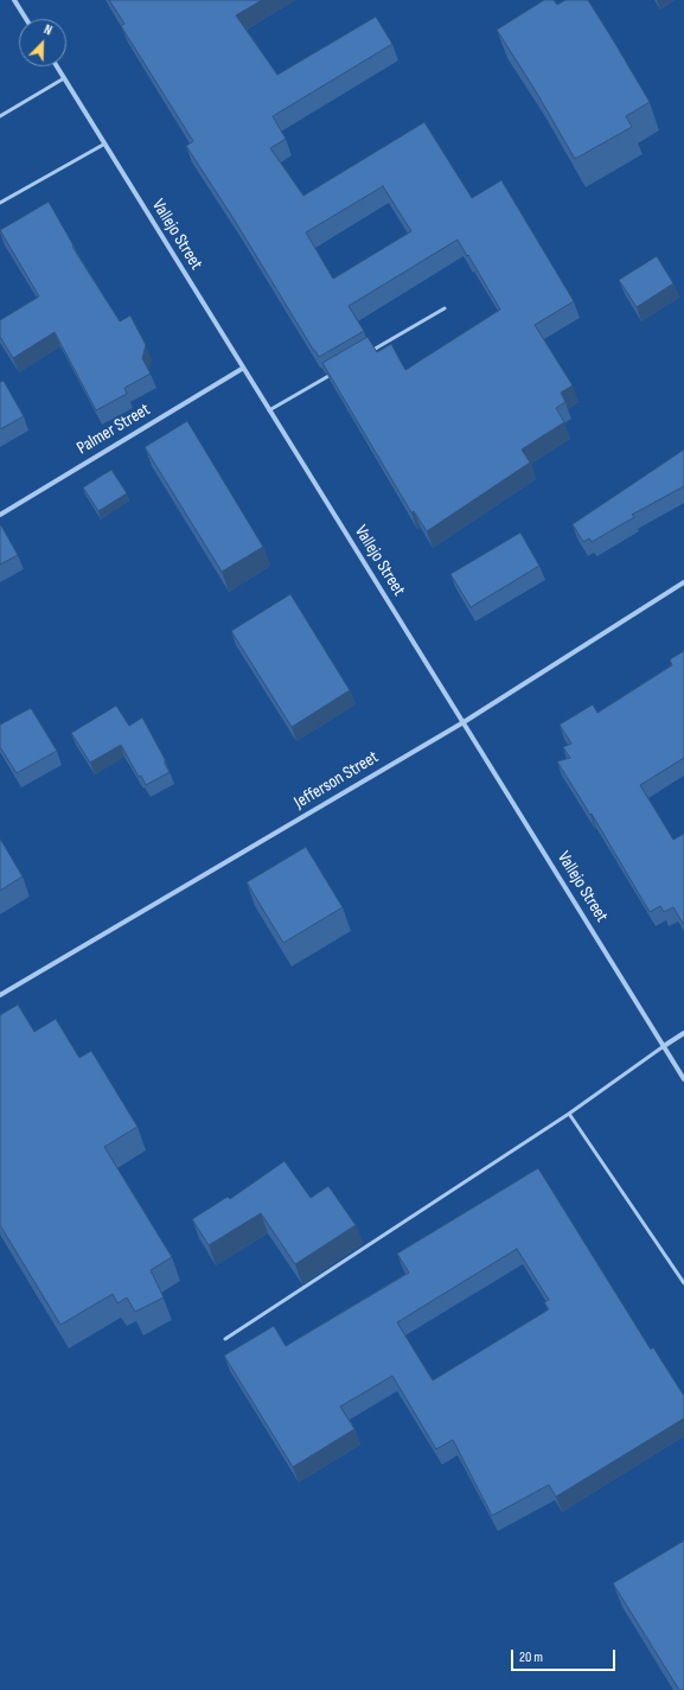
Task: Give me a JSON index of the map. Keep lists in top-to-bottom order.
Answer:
{
  "streets": {
    "street": ["Vallejo Street", "Palmer Street", "Jefferson Street"]
  },
  "crossings": [
    ["Vallejo Street", "Palmer Street"],
    ["Vallejo Street", "Jefferson Street"]
  ],
  "scale_bar": "20 m",
  "north": "top right"
}
